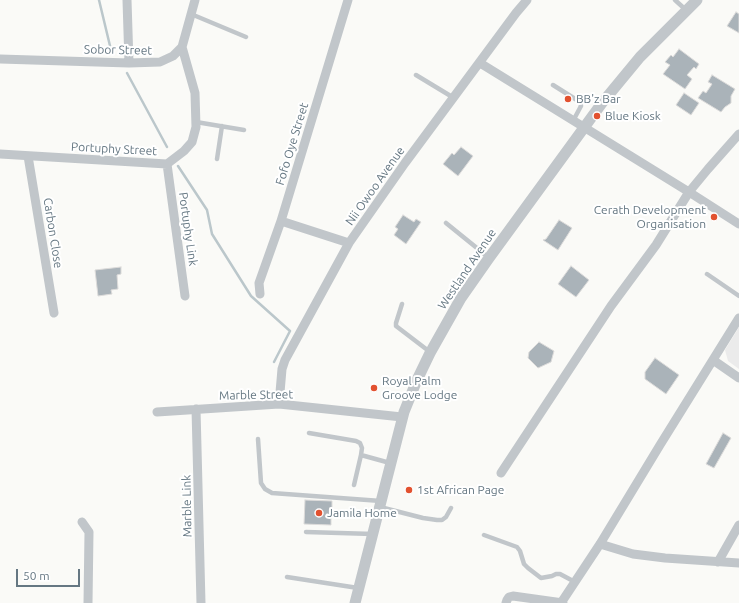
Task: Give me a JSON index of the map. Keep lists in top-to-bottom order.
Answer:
{
  "streets": {
    "street": [
      "Sobor Street",
      "Fofo Oye Street",
      "Portuphy Street",
      "Nii Owoo Avenue",
      "Portuphy Link",
      "Carbon Close",
      "Westland Avenue",
      "Marble Street",
      "Marble Link"
    ]
  },
  "crossings": [
    ["Sobor Street", "Portuphy Street"],
    ["Portuphy Street", "Portuphy Link"],
    ["Portuphy Street", "Carbon Close"],
    ["Nii Owoo Avenue", "Marble Street"],
    ["Westland Avenue", "Marble Street"],
    ["Marble Street", "Marble Link"]
  ],
  "places": [
    "BB'z Bar",
    "Blue Kiosk",
    "Cerath Development Organisation",
    "Royal Palm Groove Lodge",
    "1st African Page",
    "Jamila Home"
  ],
  "scale_bar": "50 m"
}
